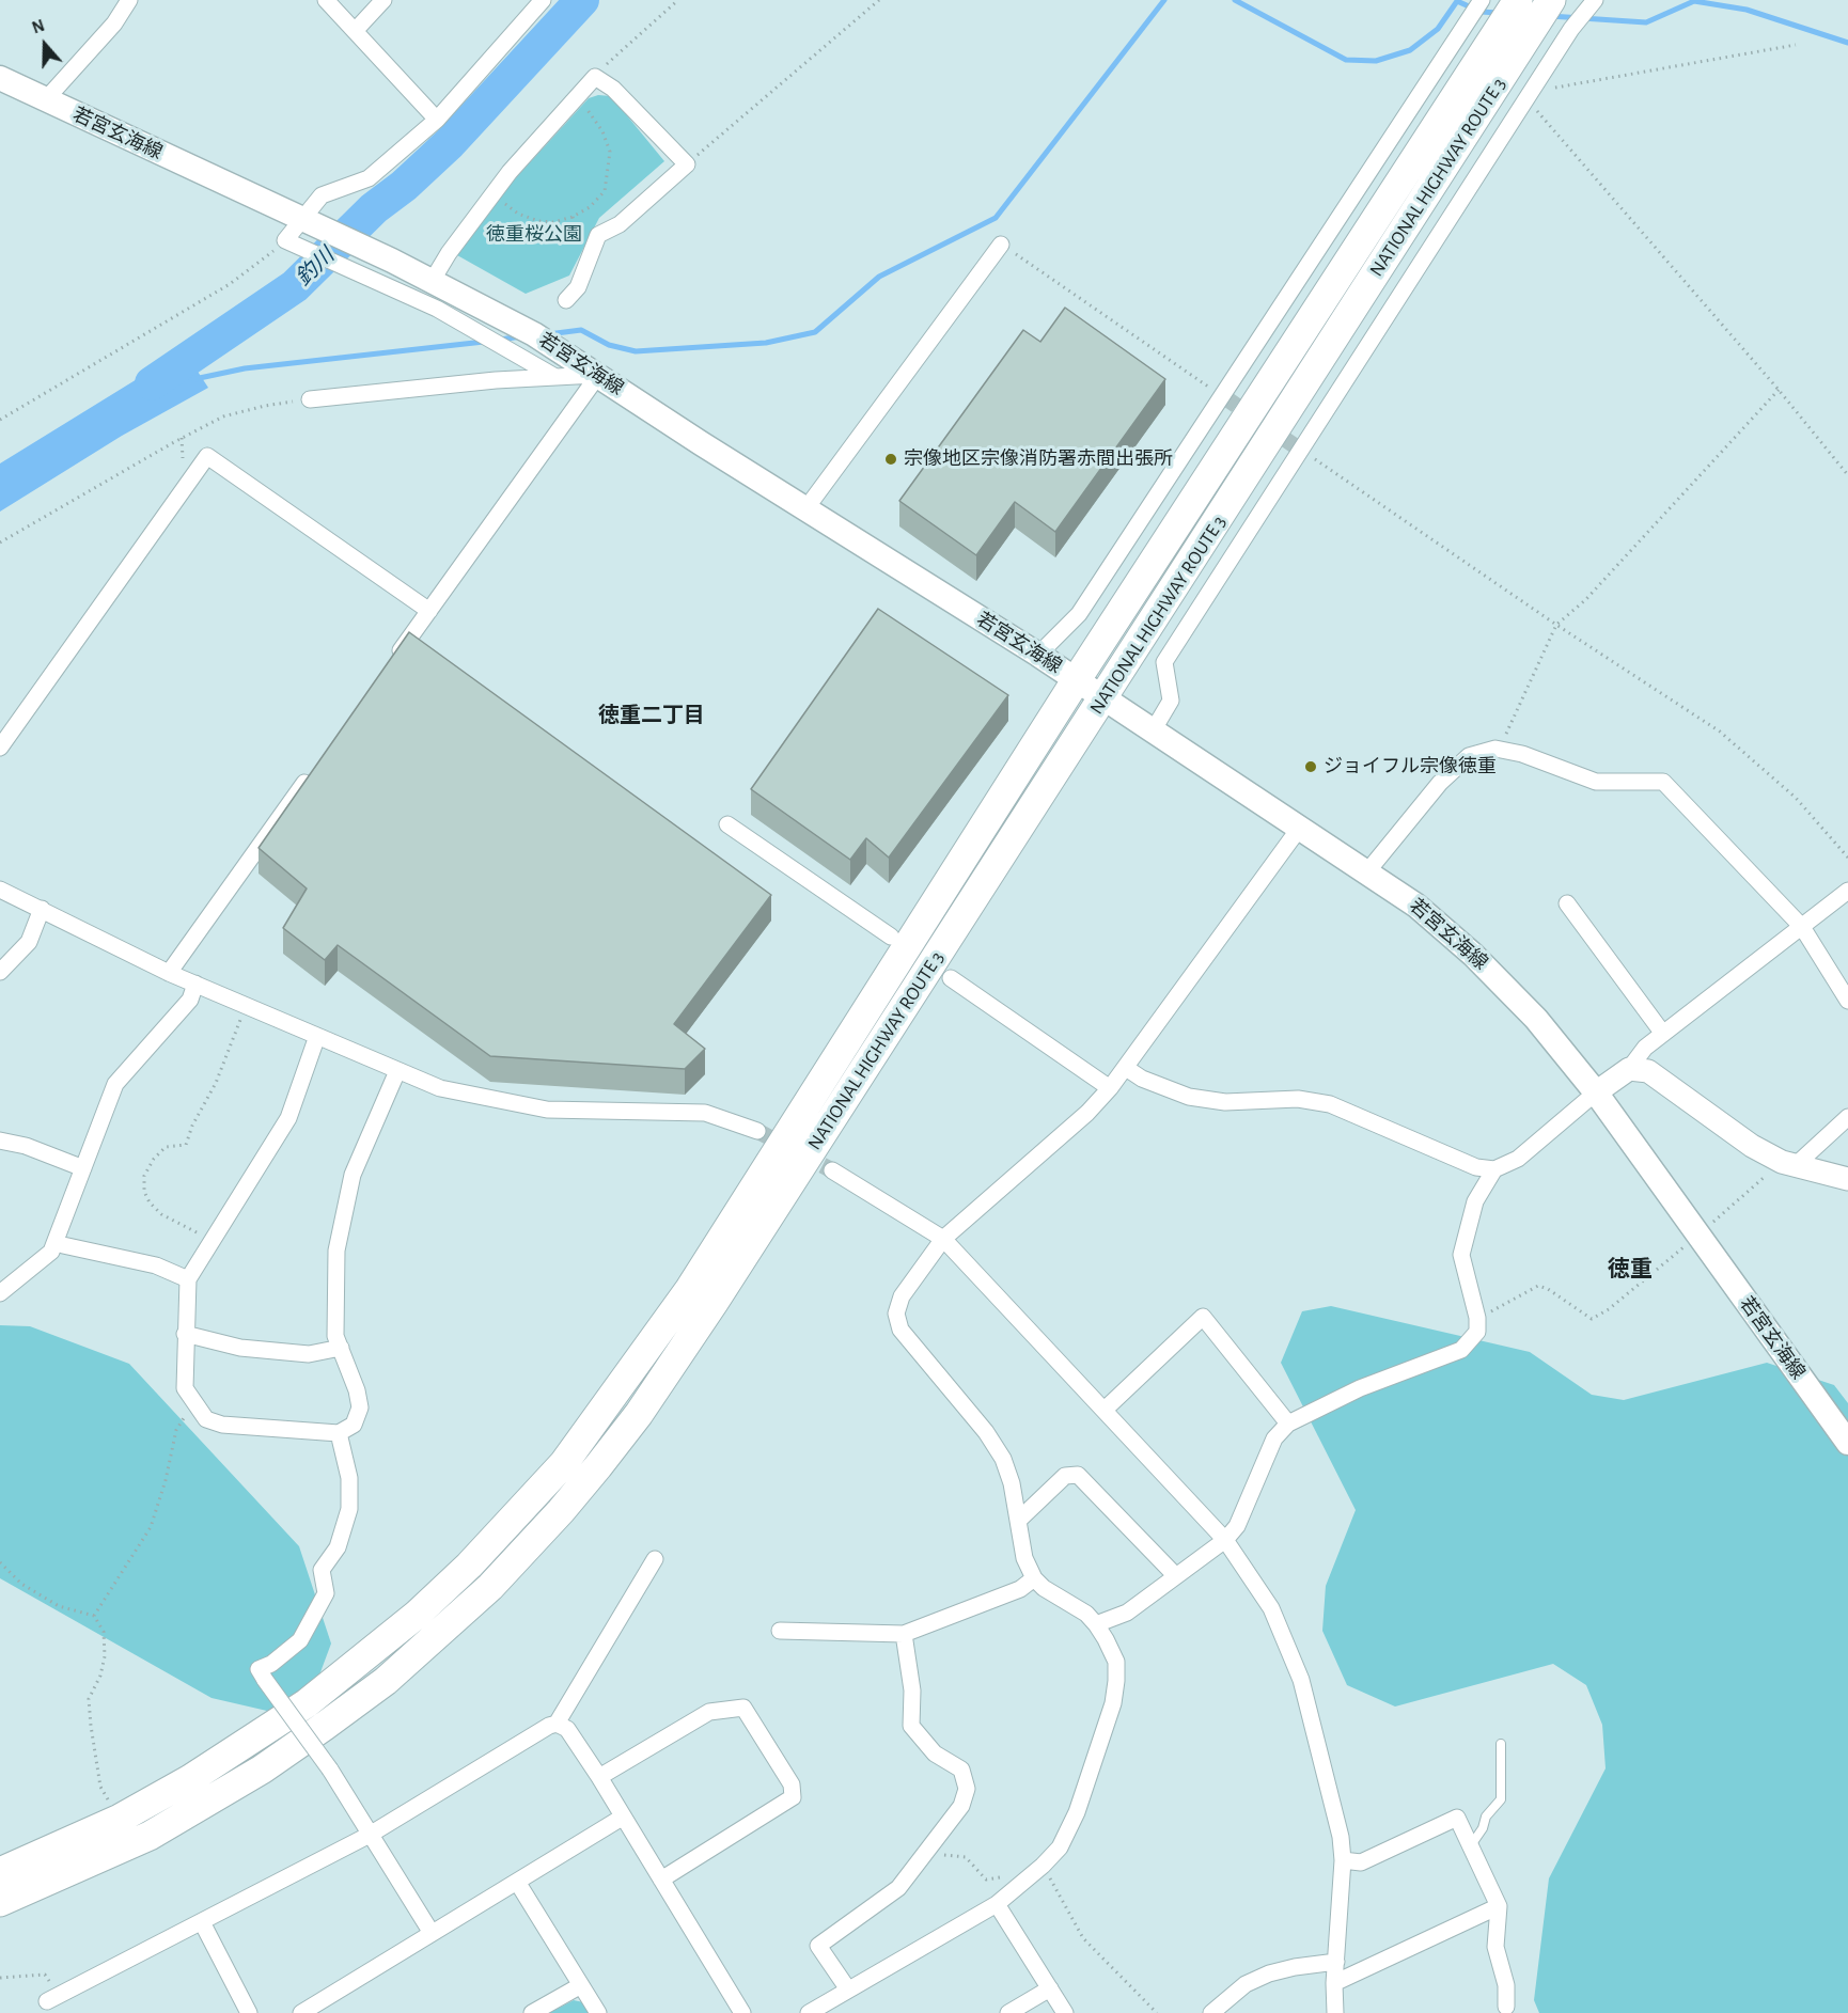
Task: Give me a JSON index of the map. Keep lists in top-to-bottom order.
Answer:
{
  "streets": {
    "highway": ["NATIONAL HIGHWAY ROUTE 3"],
    "main road": ["若宮玄海線"]
  },
  "crossings": [
    ["若宮玄海線", "NATIONAL HIGHWAY ROUTE 3"]
  ],
  "districts": ["徳重二丁目", "徳重"],
  "water": ["釣川"],
  "parks": ["徳重桜公園"],
  "places": ["宗像地区宗像消防署赤間出張所", "ジョイフル宗像徳重"],
  "north": "top"
}
